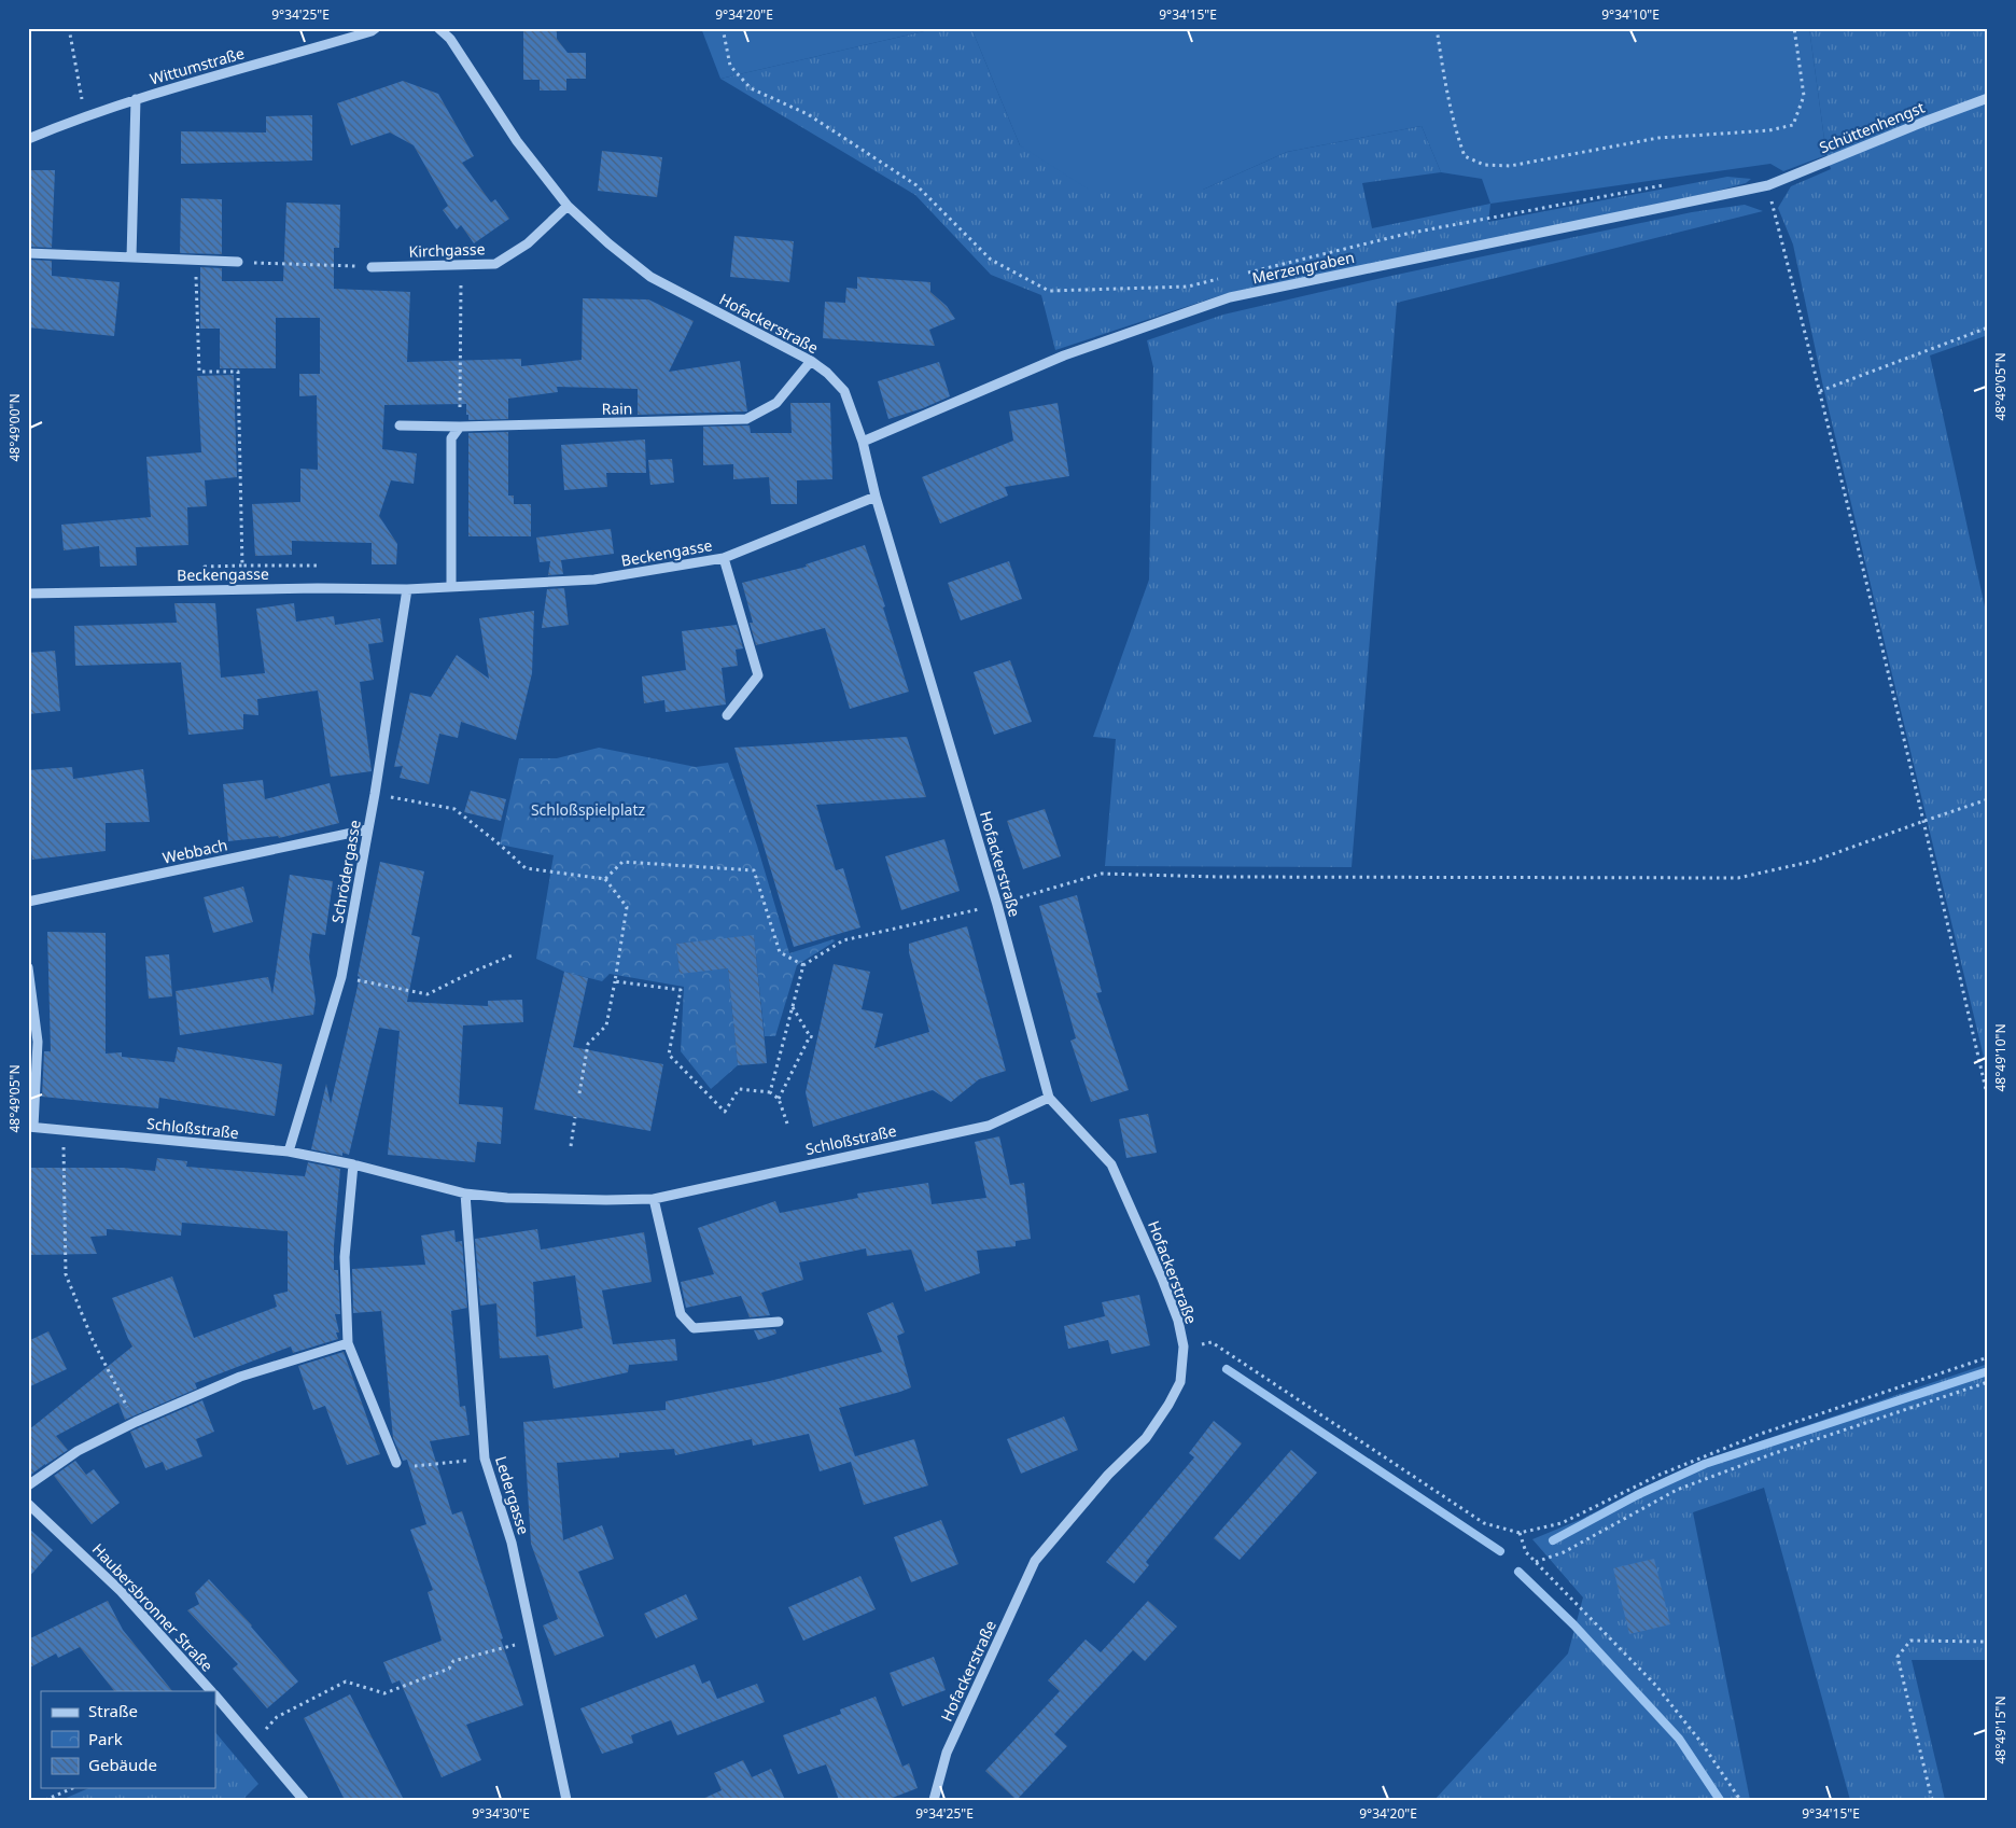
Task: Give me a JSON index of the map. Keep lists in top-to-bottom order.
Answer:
{
  "streets": {
    "street": [
      "Wittumstraße",
      "Schüttenhengst",
      "Kirchgasse",
      "Merzengraben",
      "Hofackerstraße",
      "Rain",
      "Beckengasse",
      "Webbach",
      "Schrödergasse",
      "Schloßstraße",
      "Ledergasse",
      "Haubersbronner Straße"
    ]
  },
  "crossings": [
    ["Schüttenhengst", "Merzengraben"],
    ["Kirchgasse", "Hofackerstraße"],
    ["Merzengraben", "Hofackerstraße"],
    ["Hofackerstraße", "Rain"],
    ["Hofackerstraße", "Beckengasse"],
    ["Hofackerstraße", "Schloßstraße"],
    ["Beckengasse", "Schrödergasse"],
    ["Webbach", "Schrödergasse"],
    ["Schrödergasse", "Schloßstraße"],
    ["Schloßstraße", "Ledergasse"]
  ],
  "parks": ["Schloßspielplatz"],
  "legend": ["Straße", "Park", "Gebäude"],
  "coordinates": [
    "9°34'25\"E",
    "9°34'20\"E",
    "9°34'15\"E",
    "9°34'10\"E",
    "48°49'05\"N",
    "48°49'00\"N",
    "48°49'10\"N",
    "48°49'15\"N",
    "9°34'30\"E"
  ]
}
